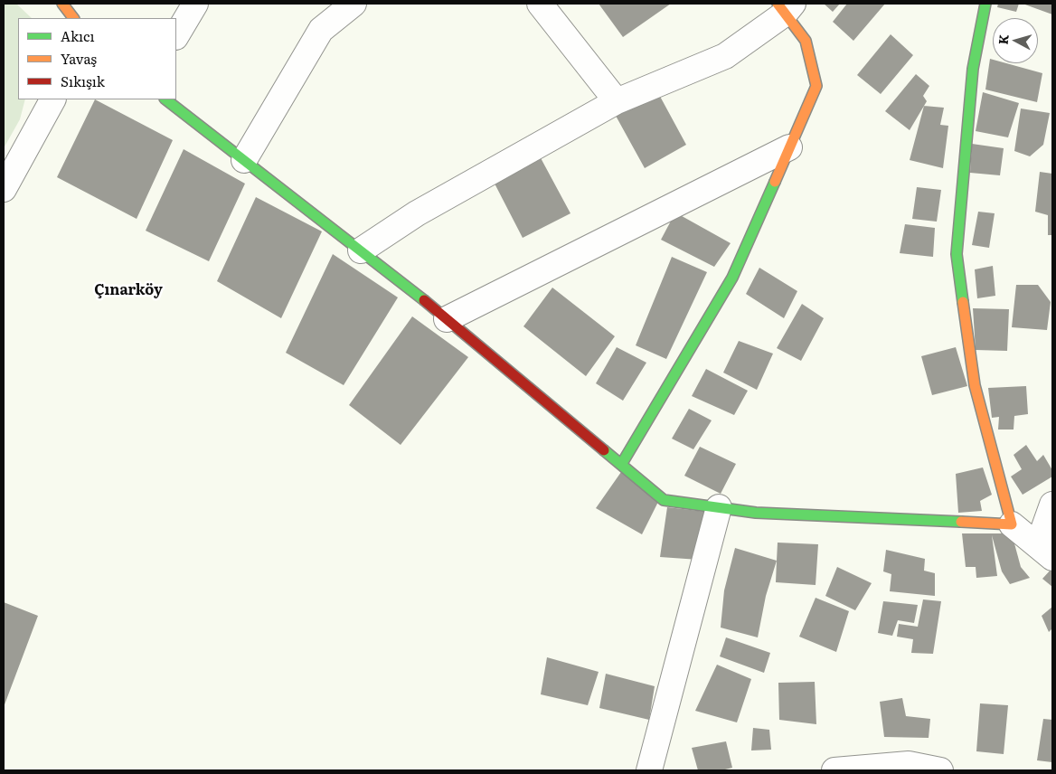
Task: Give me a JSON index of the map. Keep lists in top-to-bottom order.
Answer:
{
  "districts": ["Çınarköy"],
  "legend": ["Akıcı", "Yavaş", "Sıkışık"],
  "north": "left"
}
